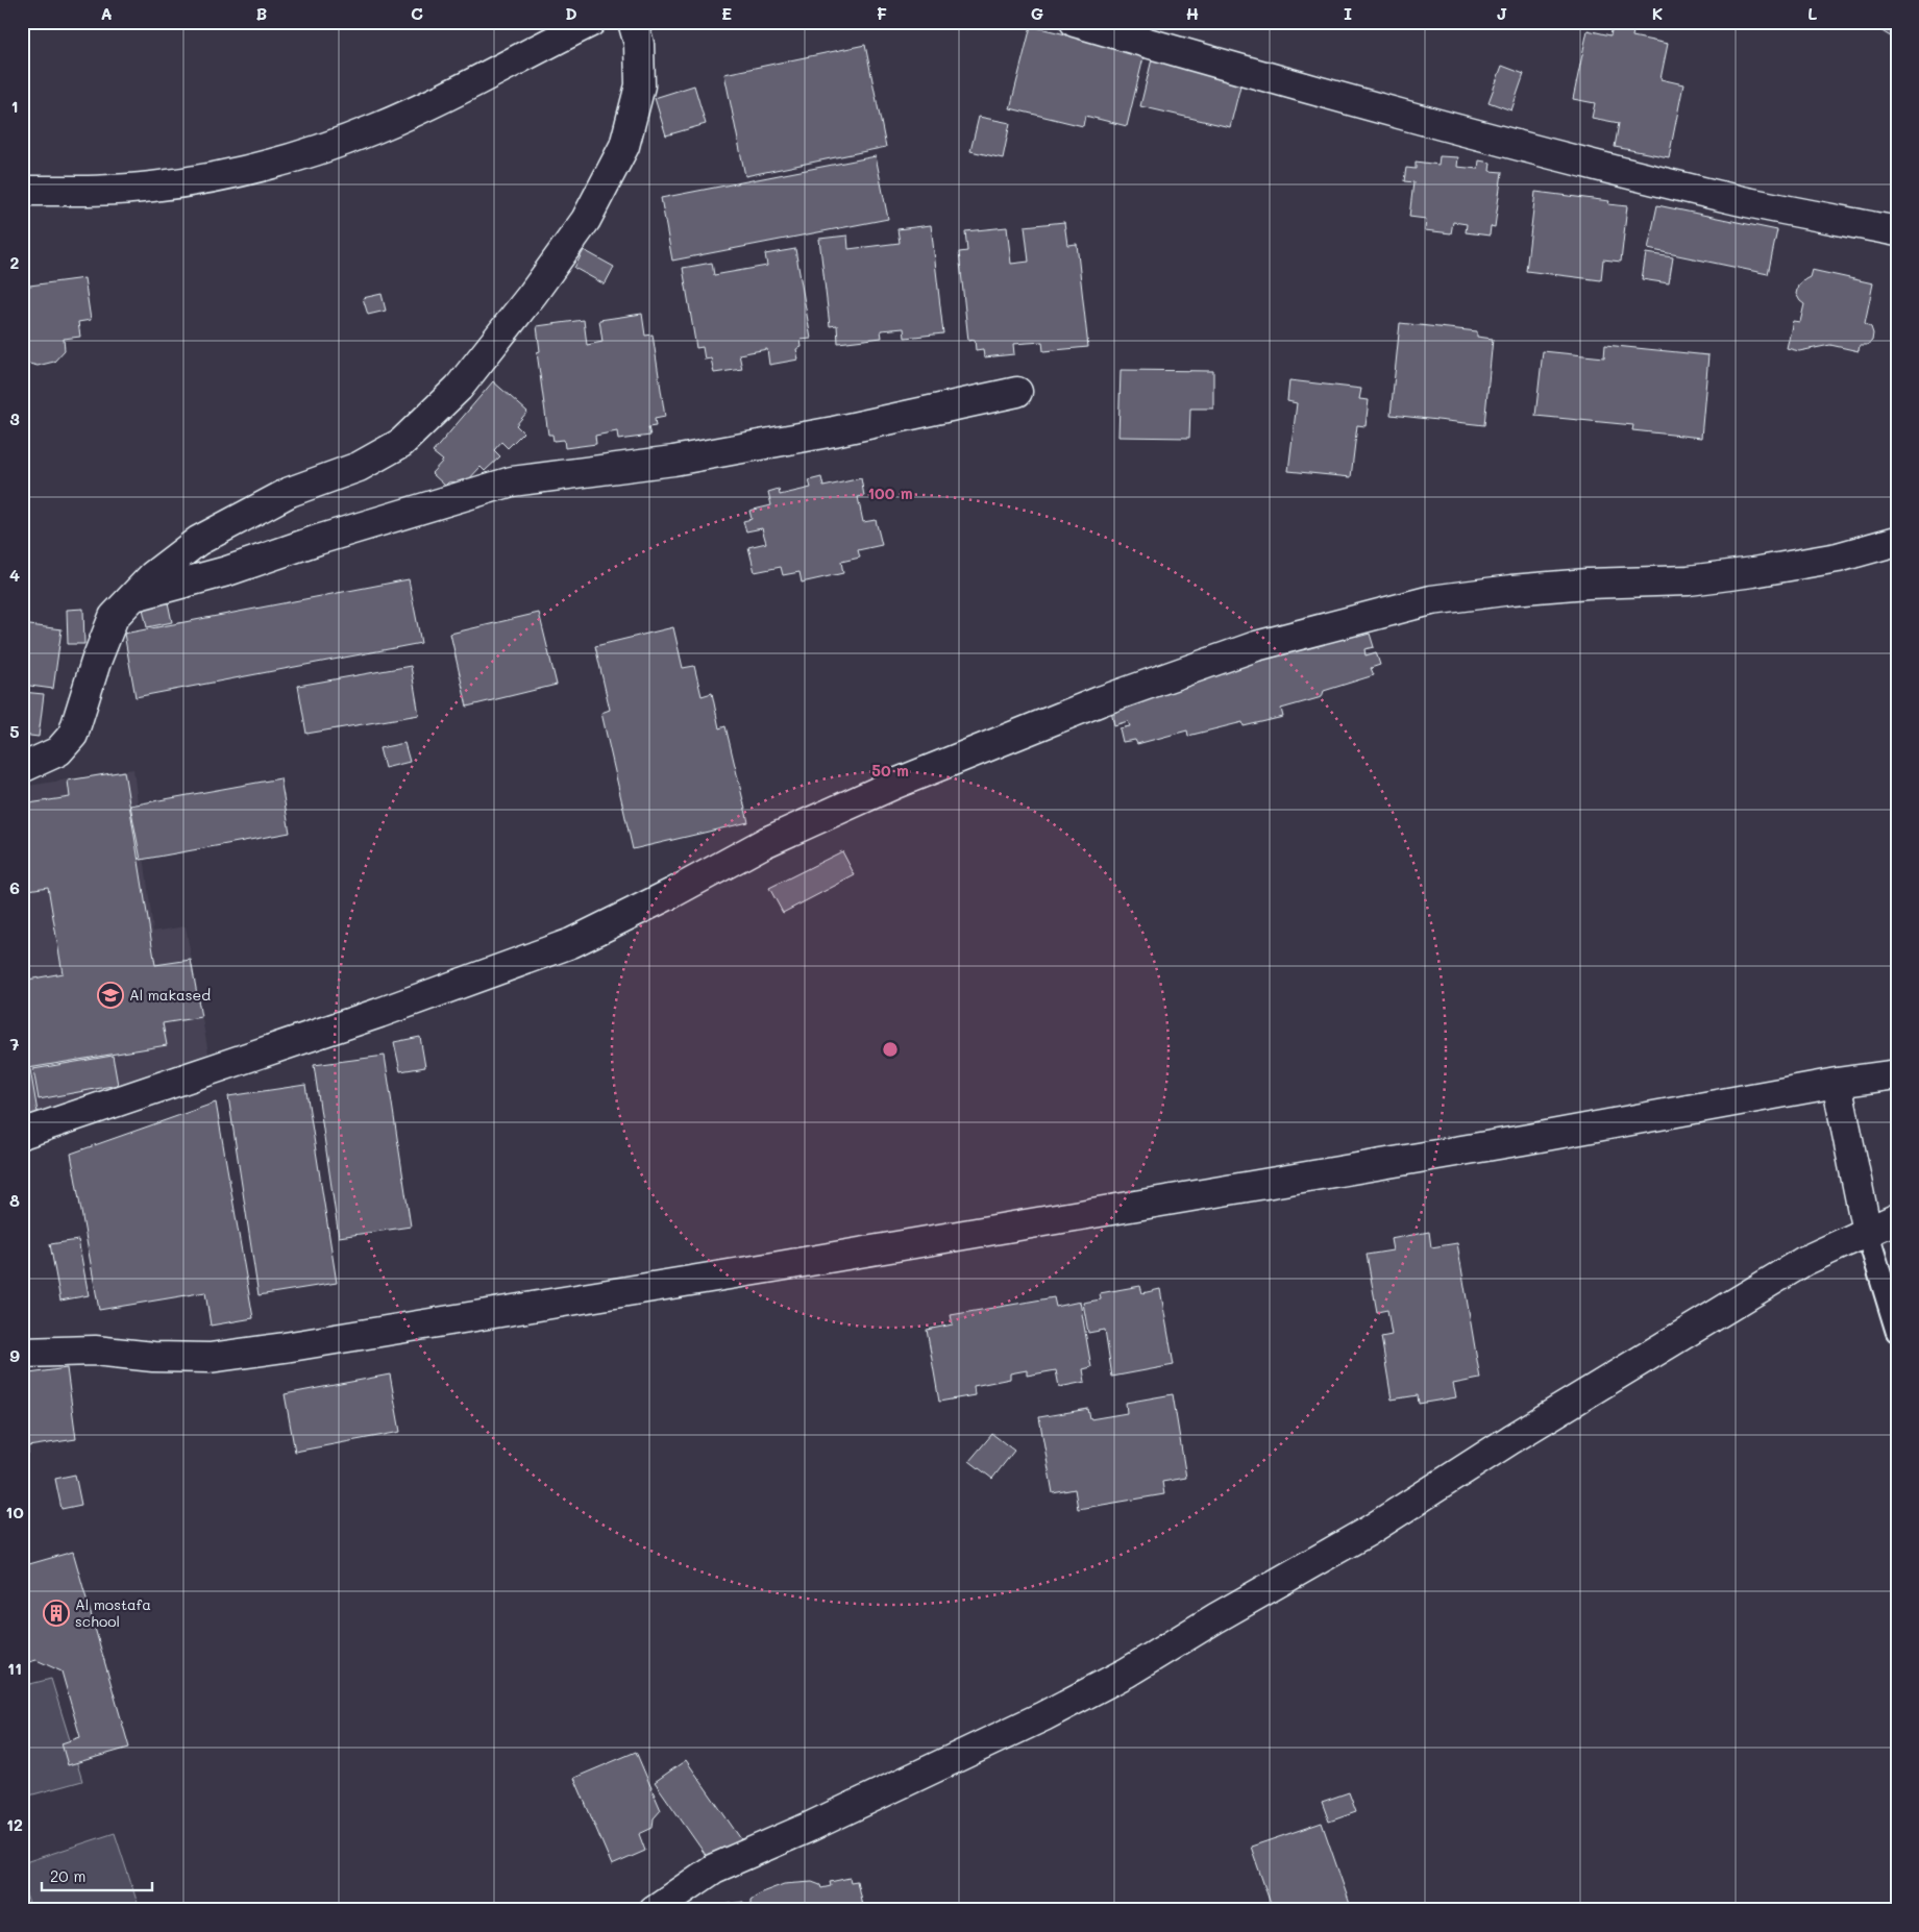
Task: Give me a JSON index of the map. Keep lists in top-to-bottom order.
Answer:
{
  "places": {
    "school or university": ["Al makased"],
    "building": ["Al mostafa school"]
  },
  "scale_bar": "20 m",
  "grid": {
    "columns": [
      "A",
      "B",
      "C",
      "D",
      "E",
      "F",
      "G",
      "H",
      "I",
      "J",
      "K",
      "L"
    ],
    "rows": [
      "1",
      "2",
      "3",
      "4",
      "5",
      "6",
      "7",
      "8",
      "9",
      "10",
      "11",
      "12"
    ]
  },
  "rings": ["100 m", "50 m"]
}
